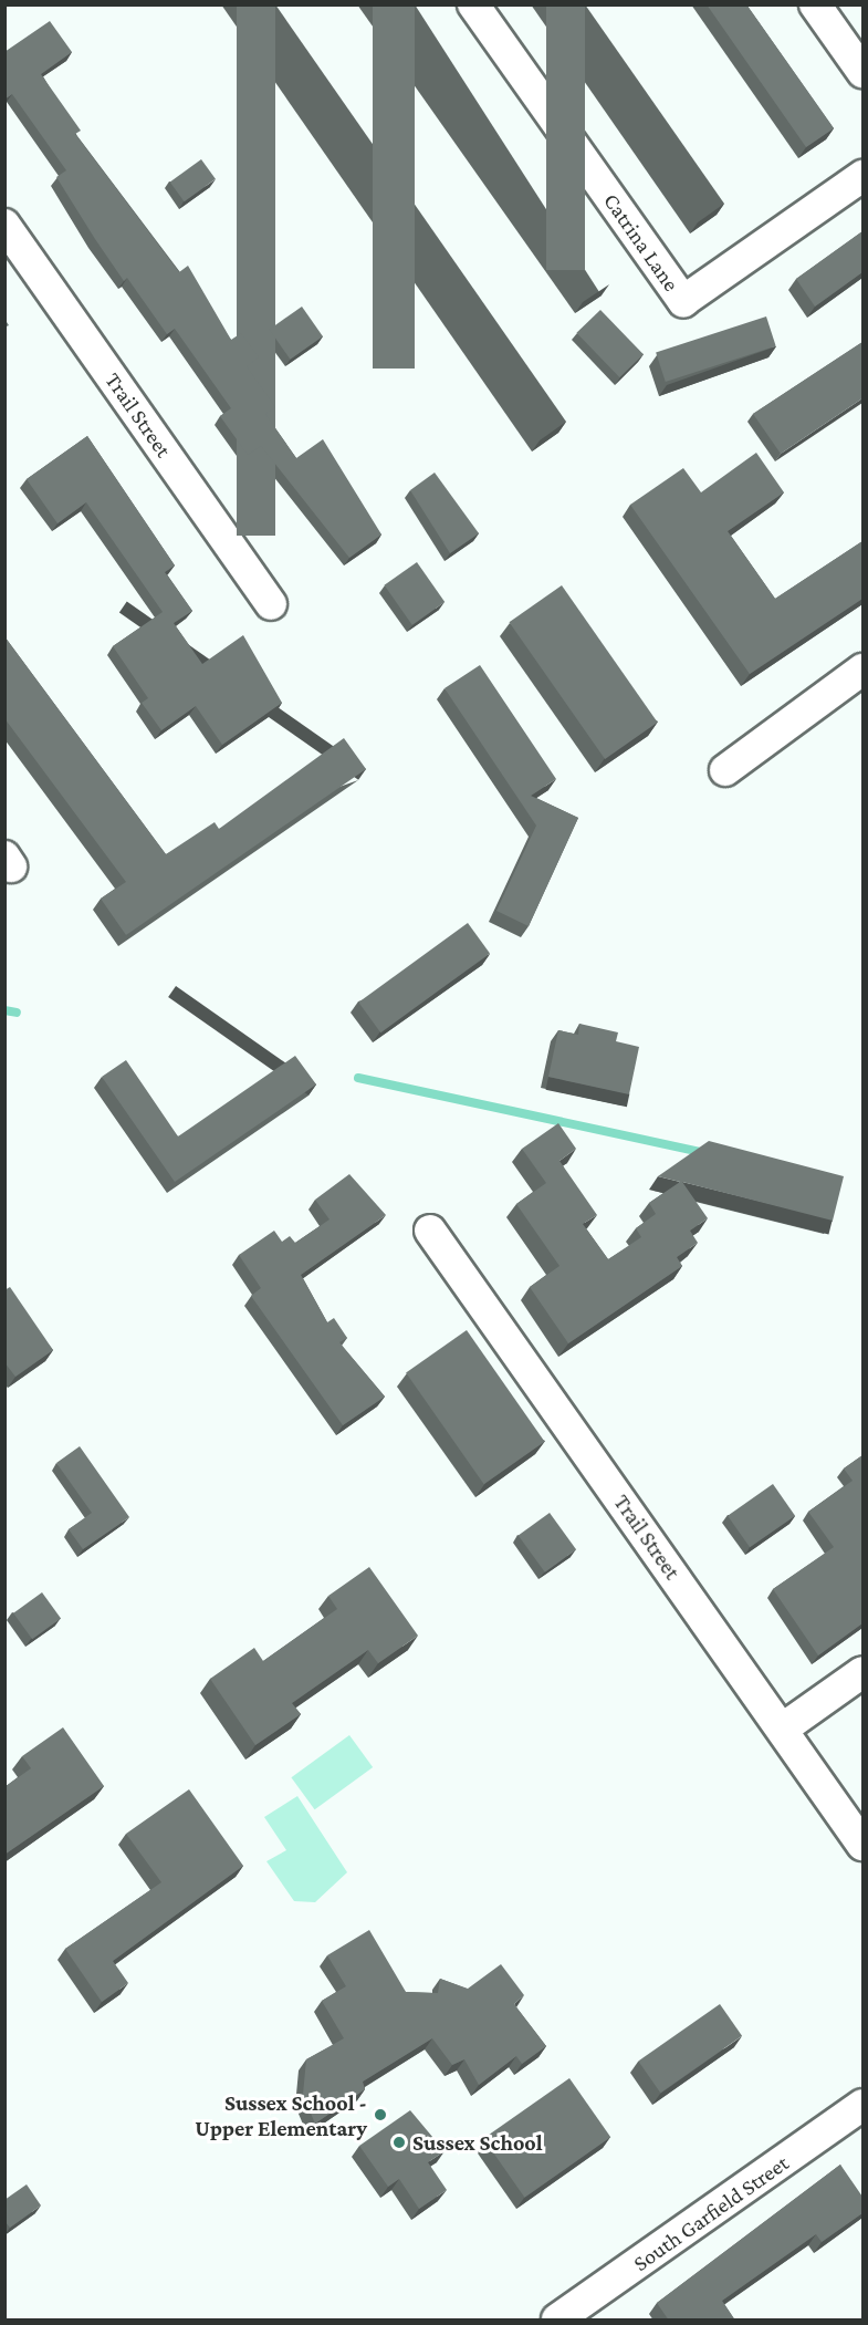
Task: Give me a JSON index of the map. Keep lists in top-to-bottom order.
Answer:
{
  "streets": {
    "street": ["Catrina Lane", "Trail Street", "South Garfield Street"]
  },
  "places": ["Sussex School - Upper Elementary", "Sussex School"]
}
